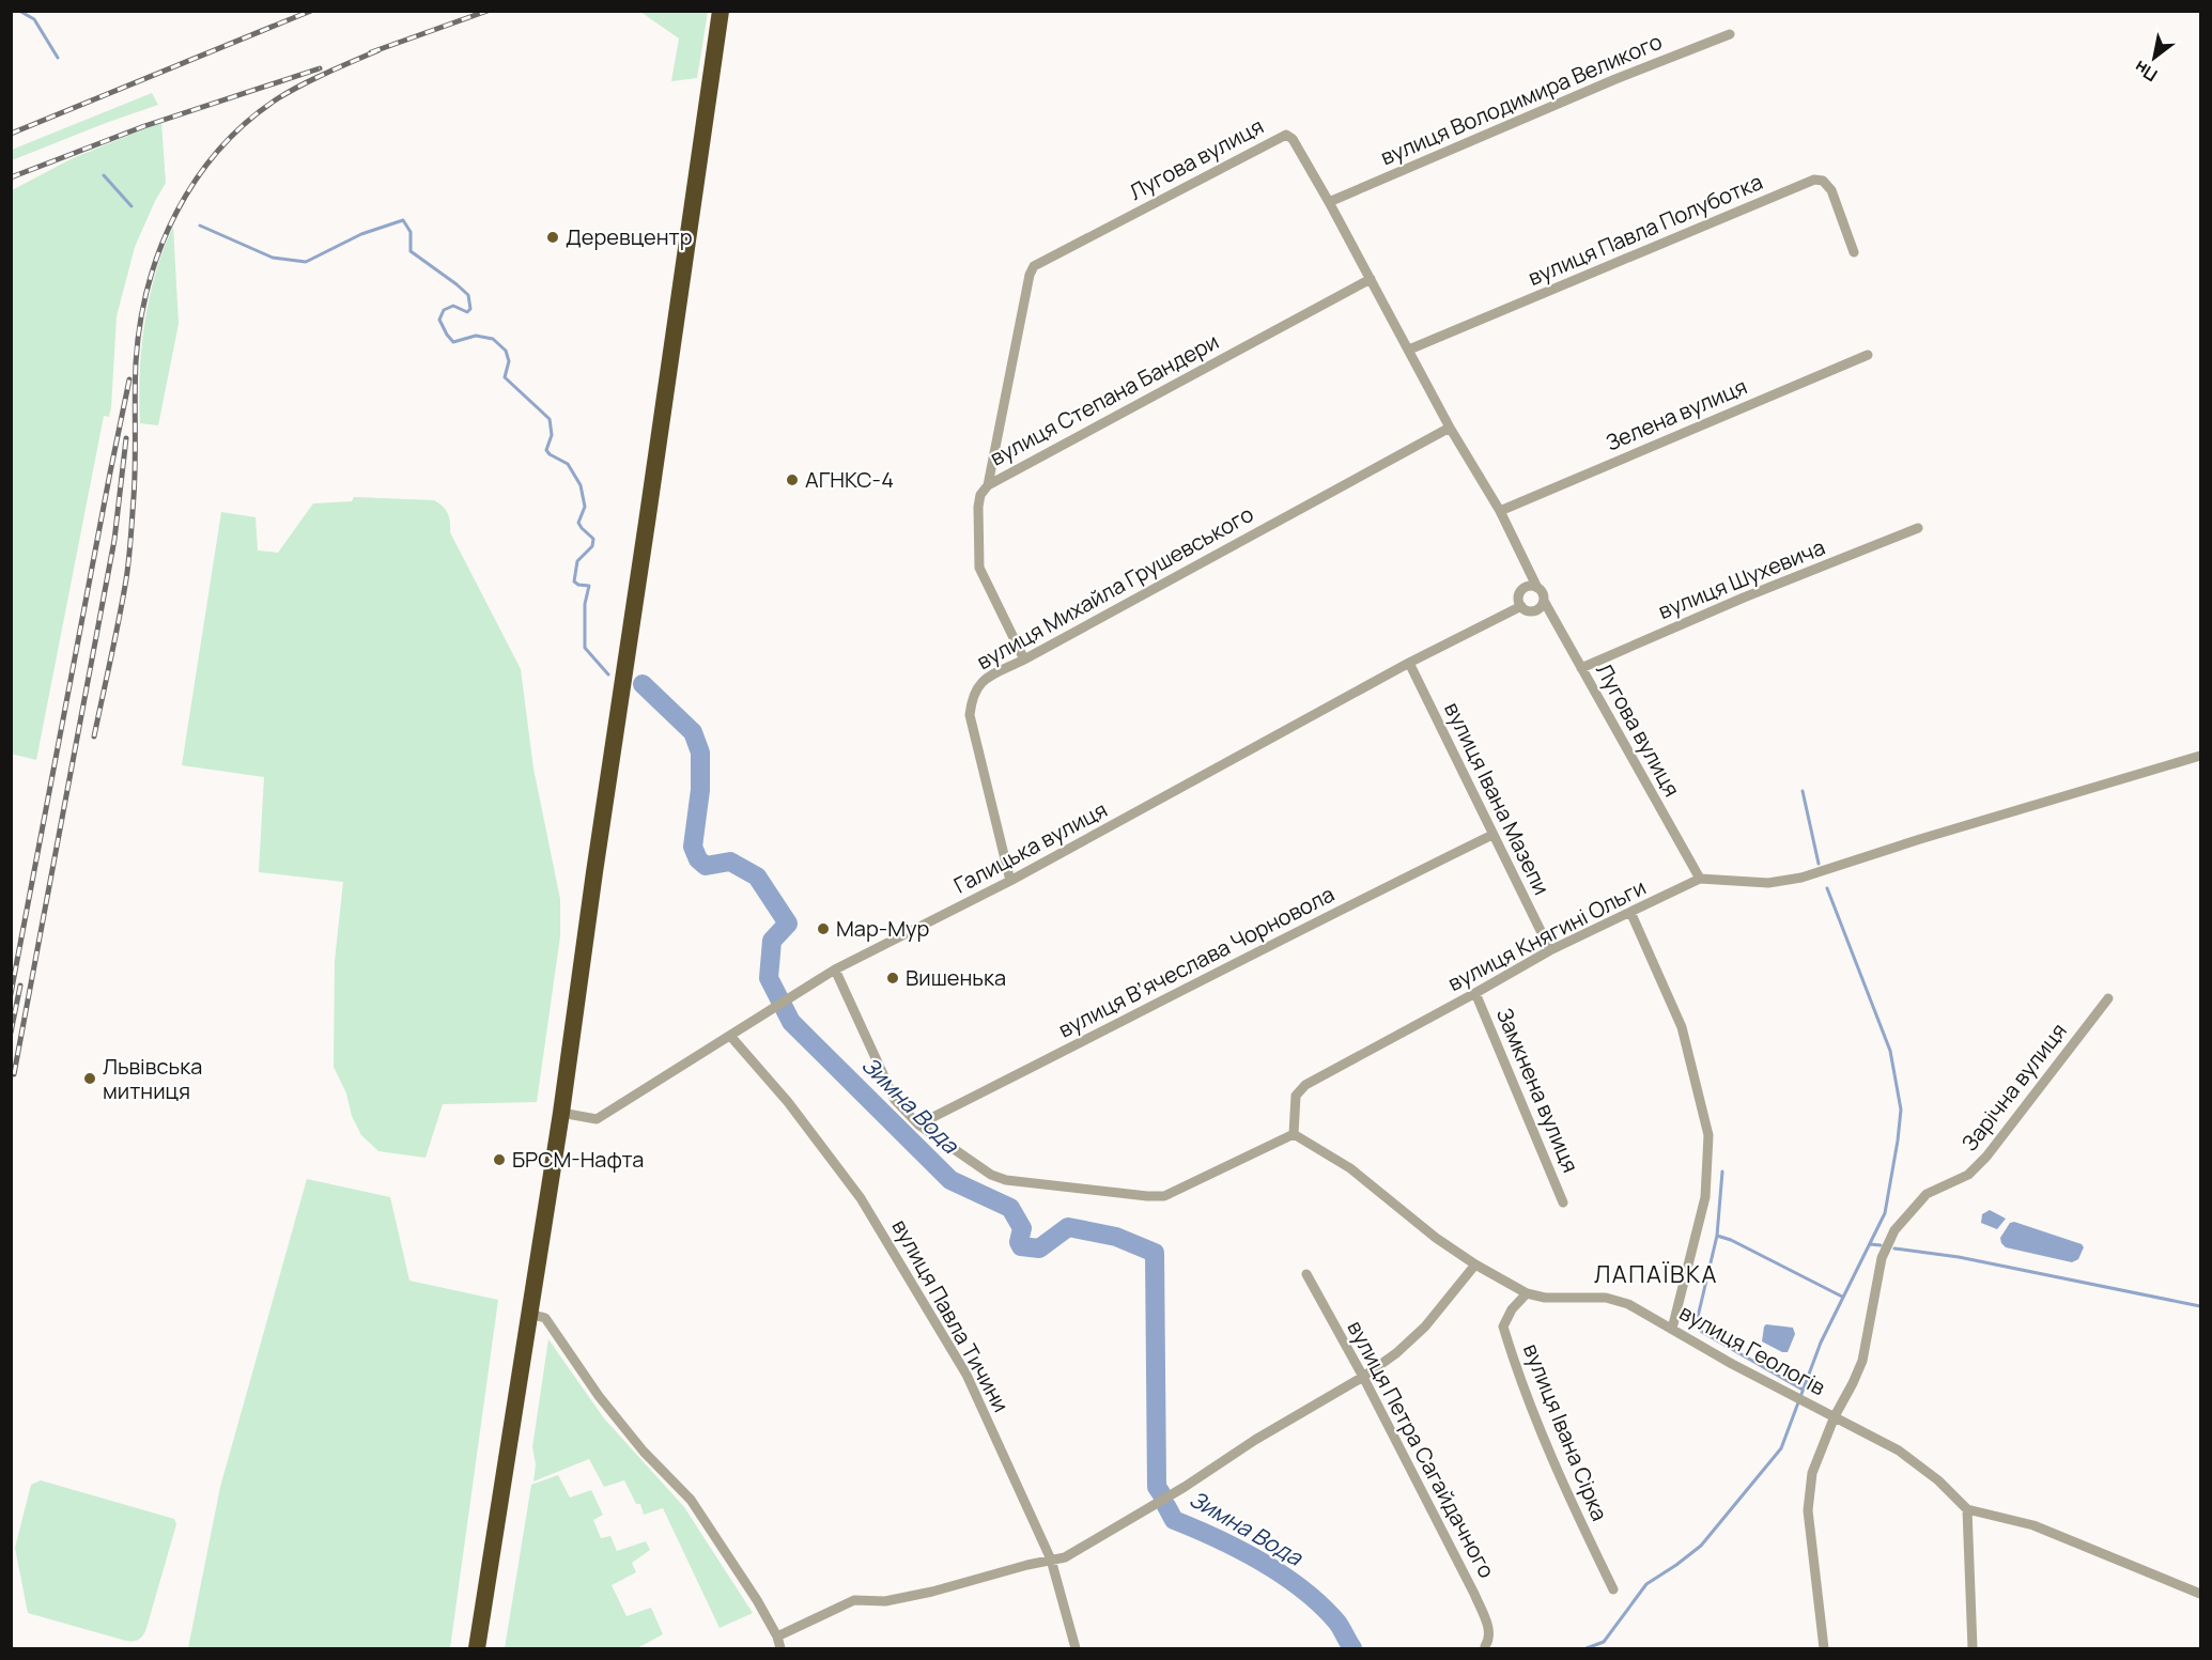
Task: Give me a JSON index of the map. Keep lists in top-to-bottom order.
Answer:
{
  "streets": {
    "street": [
      "вулиця Володимира Великого",
      "Лугова вулиця",
      "вулиця Павла Полуботка",
      "вулиця Степана Бандери",
      "Зелена вулиця",
      "вулиця Шухевича",
      "вулиця Михайла Грушевського",
      "вулиця Івана Мазепи",
      "Галицька вулиця",
      "вулиця Княгині Ольги",
      "вулиця Вʼячеслава Чорновола",
      "Зарічна вулиця",
      "Замкнена вулиця",
      "вулиця Павла Тичини",
      "вулиця Геологів",
      "вулиця Івана Сірка",
      "вулиця Петра Сагайдачного"
    ]
  },
  "crossings": [
    ["вулиця Володимира Великого", "Лугова вулиця"],
    ["Лугова вулиця", "вулиця Павла Полуботка"],
    ["Лугова вулиця", "вулиця Степана Бандери"],
    ["Лугова вулиця", "Зелена вулиця"],
    ["Лугова вулиця", "вулиця Шухевича"],
    ["Лугова вулиця", "вулиця Михайла Грушевського"],
    ["Лугова вулиця", "Галицька вулиця"],
    ["Лугова вулиця", "вулиця Княгині Ольги"],
    ["вулиця Степана Бандери", "вулиця Михайла Грушевського"],
    ["вулиця Михайла Грушевського", "Галицька вулиця"],
    ["вулиця Івана Мазепи", "Галицька вулиця"],
    ["вулиця Івана Мазепи", "вулиця Княгині Ольги"],
    ["вулиця Івана Мазепи", "вулиця Вʼячеслава Чорновола"],
    ["Галицька вулиця", "вулиця Павла Тичини"],
    ["вулиця Княгині Ольги", "Замкнена вулиця"],
    ["вулиця Княгині Ольги", "вулиця Геологів"],
    ["Зарічна вулиця", "вулиця Геологів"],
    ["вулиця Геологів", "вулиця Івана Сірка"]
  ],
  "districts": ["ЛАПАЇВКА"],
  "water": ["Зимна Вода"],
  "places": [
    "Деревцентр",
    "АГНКС-4",
    "Мар-Мур",
    "Вишенька",
    "Львівська митниця",
    "БРСМ-Нафта"
  ],
  "north": "bottom left"
}
